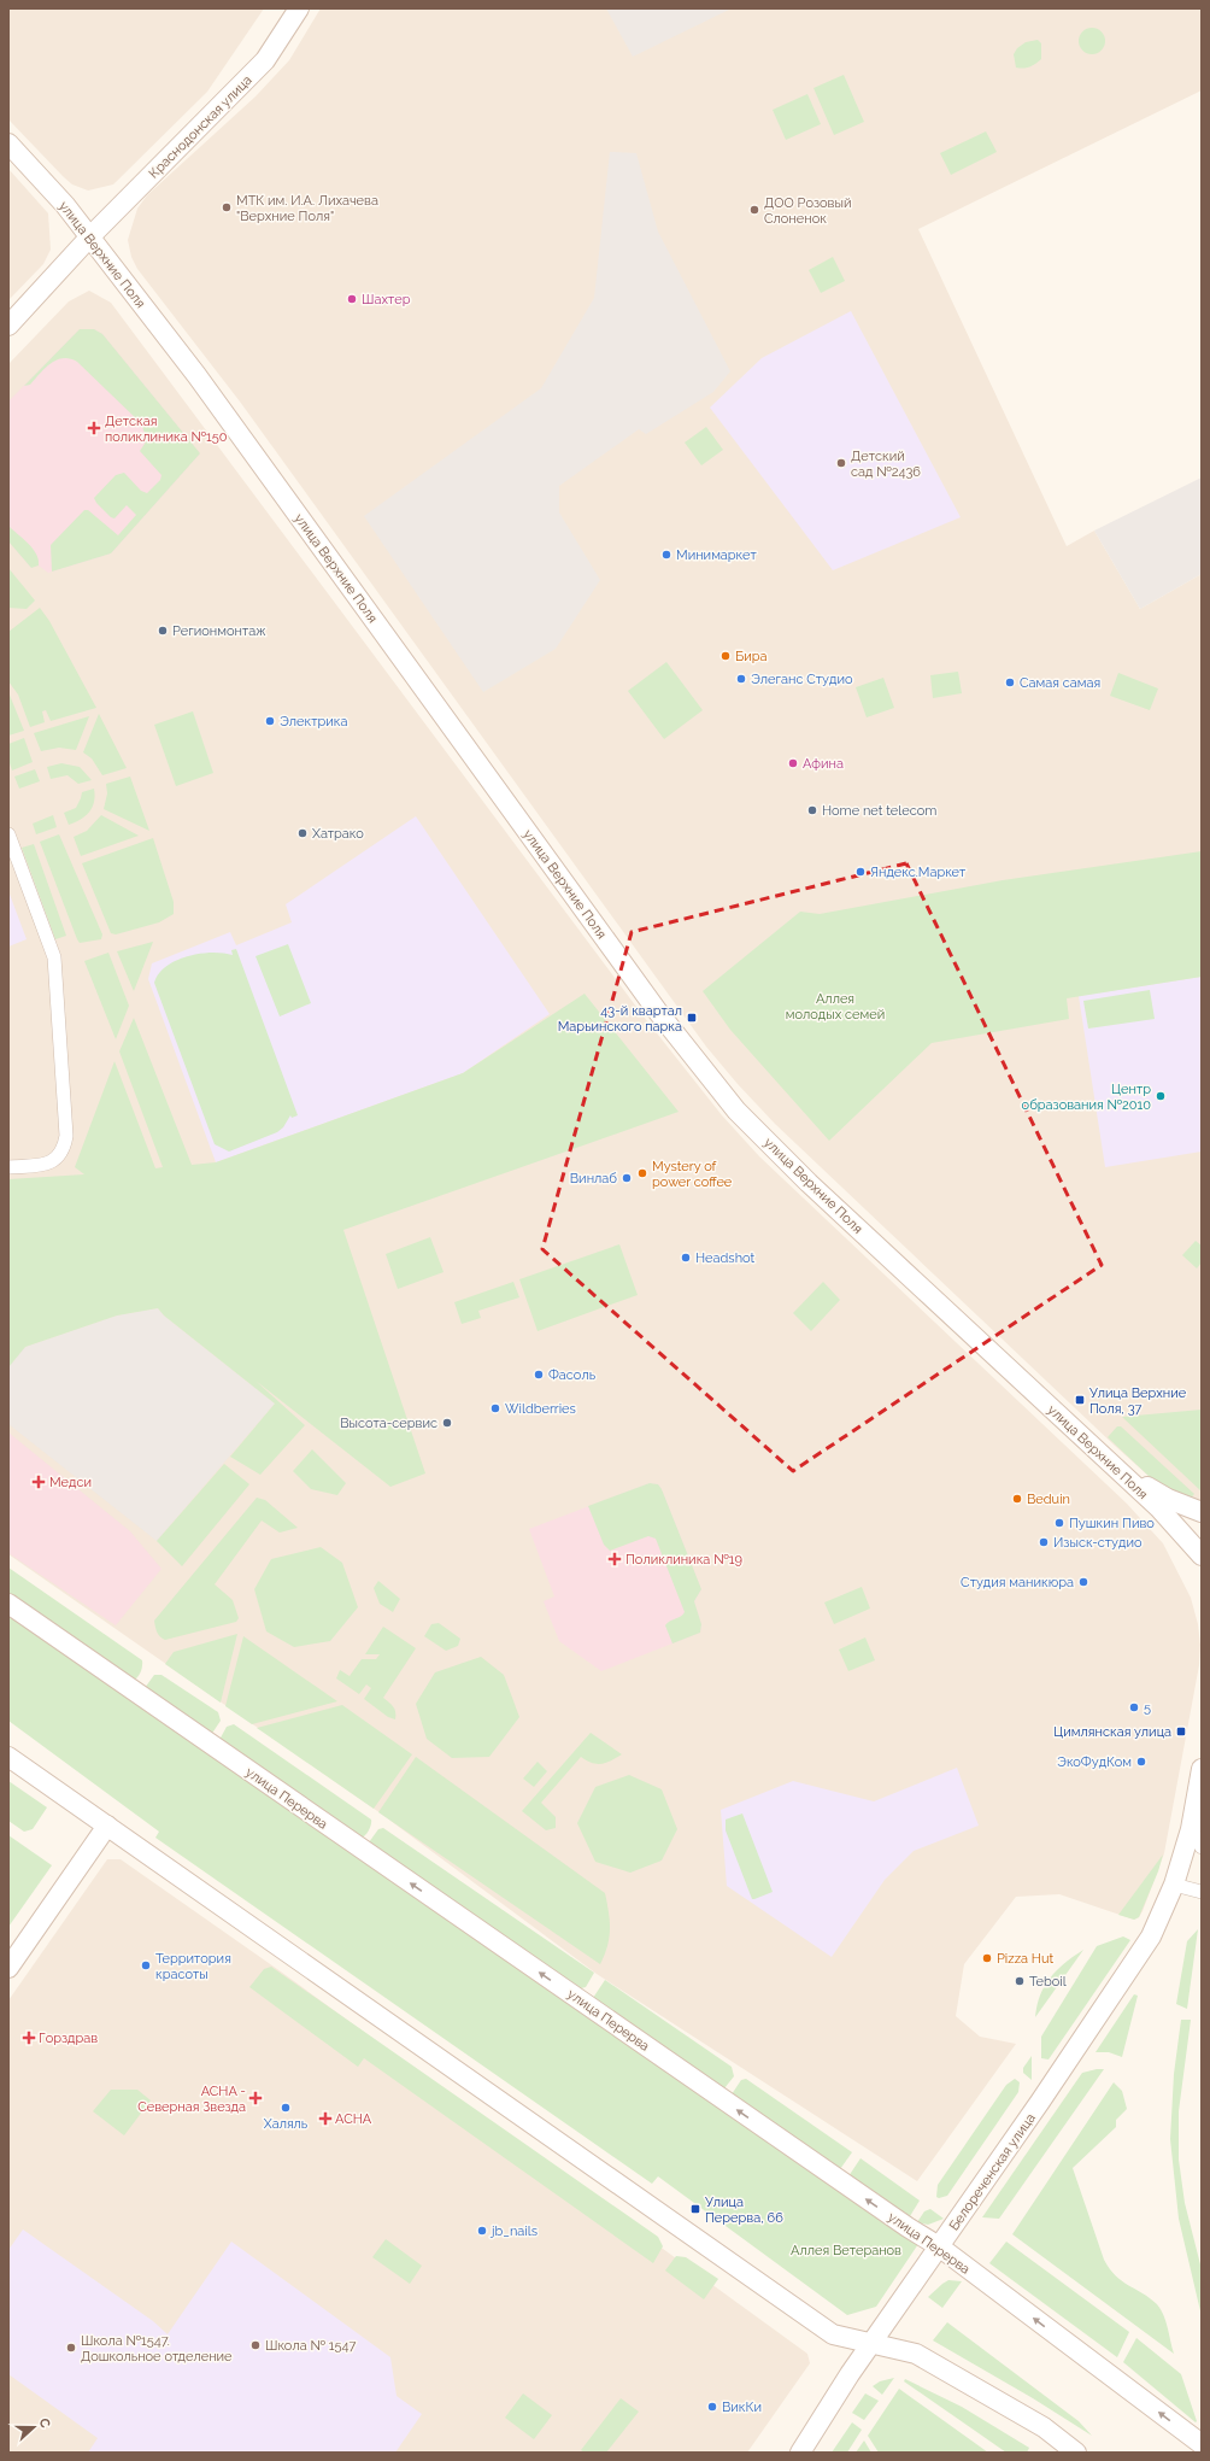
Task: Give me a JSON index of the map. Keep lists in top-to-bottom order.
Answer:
{
  "streets": {
    "main road": [
      "Краснодонская улица",
      "улица Верхние Поля",
      "улица Перерва",
      "Белореченская улица"
    ]
  },
  "crossings": [
    ["Краснодонская улица", "улица Верхние Поля"],
    ["улица Перерва", "Белореченская улица"]
  ],
  "parks": ["Аллея молодых семей", "Аллея Ветеранов"],
  "places": {
    "other": [
      "МТК им. И.А. Лихачева \"Верхние Поля\"",
      "ДОО Розовый Слоненок",
      "Шахтер",
      "Детский сад №2436",
      "Минимаркет",
      "Регионмонтаж",
      "Бира",
      "Элеганс Студио",
      "Самая самая",
      "Электрика",
      "Афина",
      "Home net telecom",
      "Хатрако",
      "Яндекс.Маркет",
      "Центр образования №2010",
      "Mystery of power coffee",
      "Винлаб",
      "Headshot",
      "Фасоль",
      "Wildberries",
      "Высота-сервис",
      "Beduin",
      "Пушкин Пиво",
      "Изыск-студио",
      "Студия маникюра",
      "5",
      "ЭкоФудКом",
      "Pizza Hut",
      "Территория красоты",
      "Teboil",
      "Халяль",
      "jb_nails",
      "Школа № 1547",
      "Школа №1547. Дошкольное отделение",
      "ВикКи"
    ],
    "health": [
      "Детская поликлиника №150",
      "Медси",
      "Поликлиника №19",
      "Горздрав",
      "АСНА - Северная Звезда",
      "АСНА"
    ],
    "transit": [
      "43-й квартал Марьинского парка",
      "Улица Верхние Поля, 37",
      "Цимлянская улица",
      "Улица Перерва, 66"
    ]
  },
  "north": "right"
}
